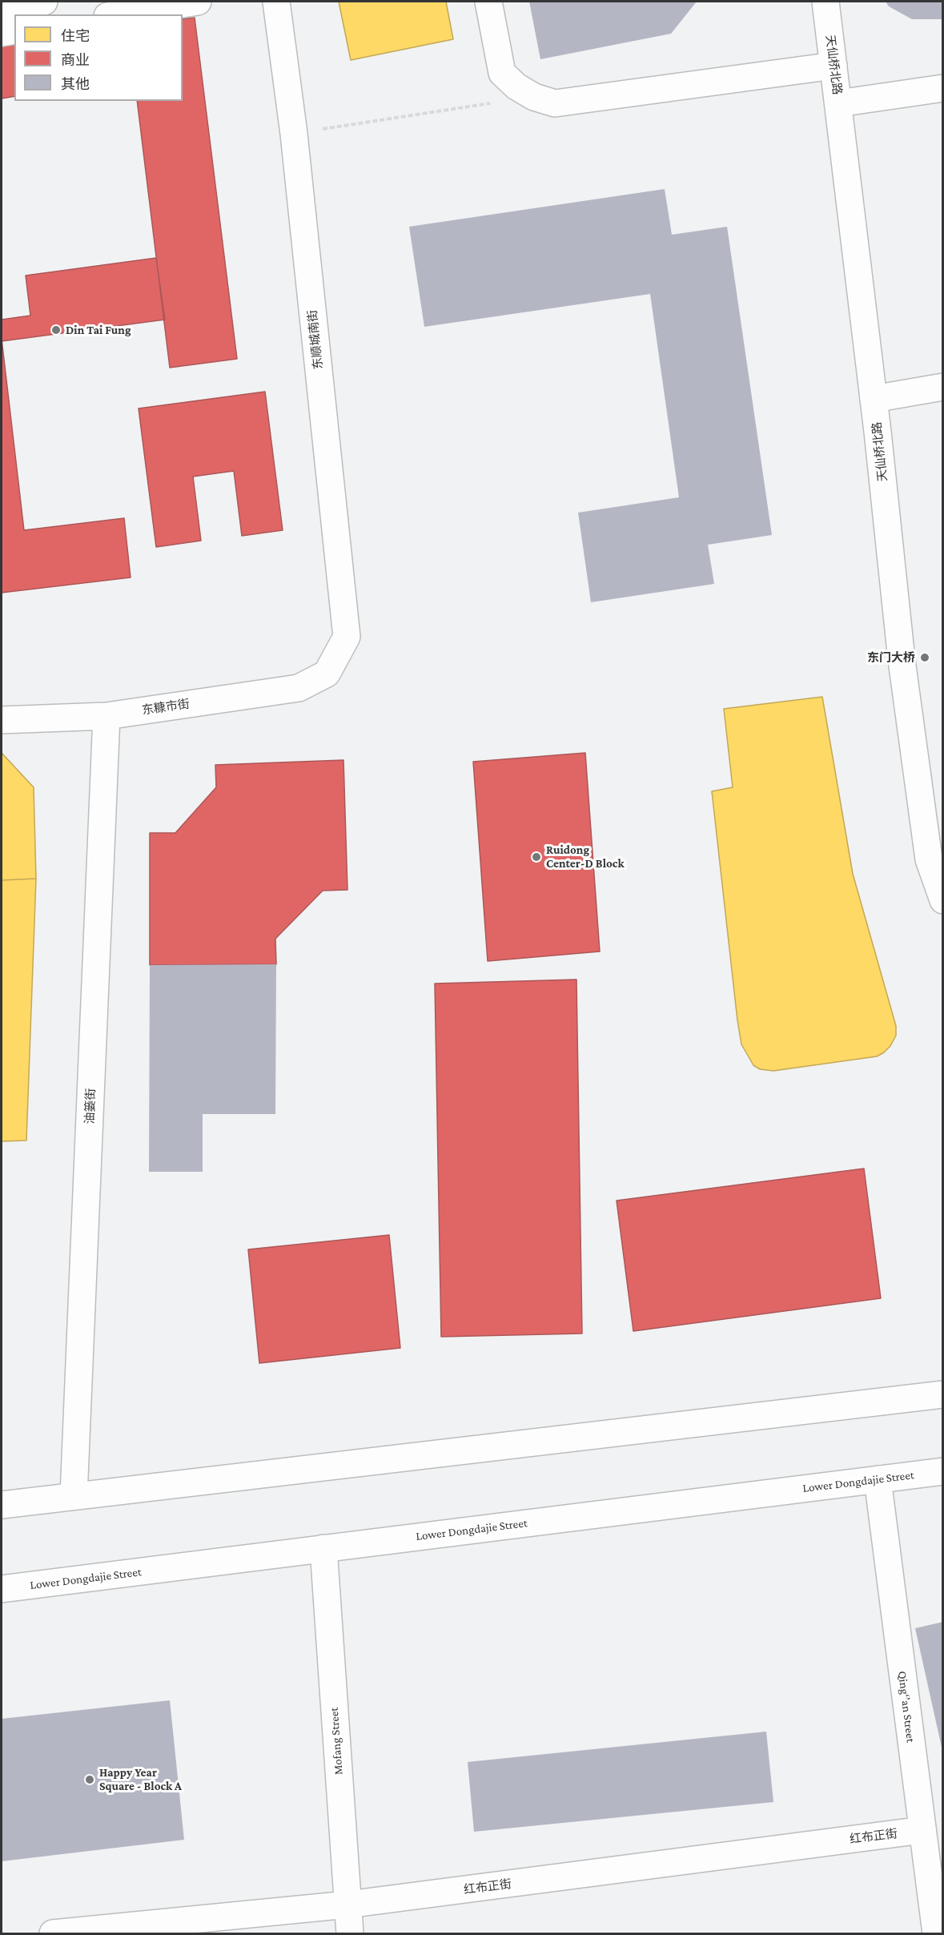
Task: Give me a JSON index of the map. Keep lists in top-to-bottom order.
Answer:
{
  "streets": {
    "street": [
      "天仙桥北路",
      "东顺城南街",
      "东糠市街",
      "油篓街",
      "Lower Dongdajie Street",
      "Qing‘’an Street",
      "Mofang Street",
      "红布正街"
    ]
  },
  "crossings": [
    ["东顺城南街", "东糠市街"],
    ["东糠市街", "油篓街"],
    ["Lower Dongdajie Street", "Qing‘’an Street"],
    ["Lower Dongdajie Street", "Mofang Street"],
    ["Qing‘’an Street", "红布正街"],
    ["Mofang Street", "红布正街"]
  ],
  "places": [
    "Din Tai Fung",
    "东门大桥",
    "Ruidong Center-D Block",
    "Happy Year Square - Block A"
  ],
  "legend": ["住宅", "商业", "其他"]
}
